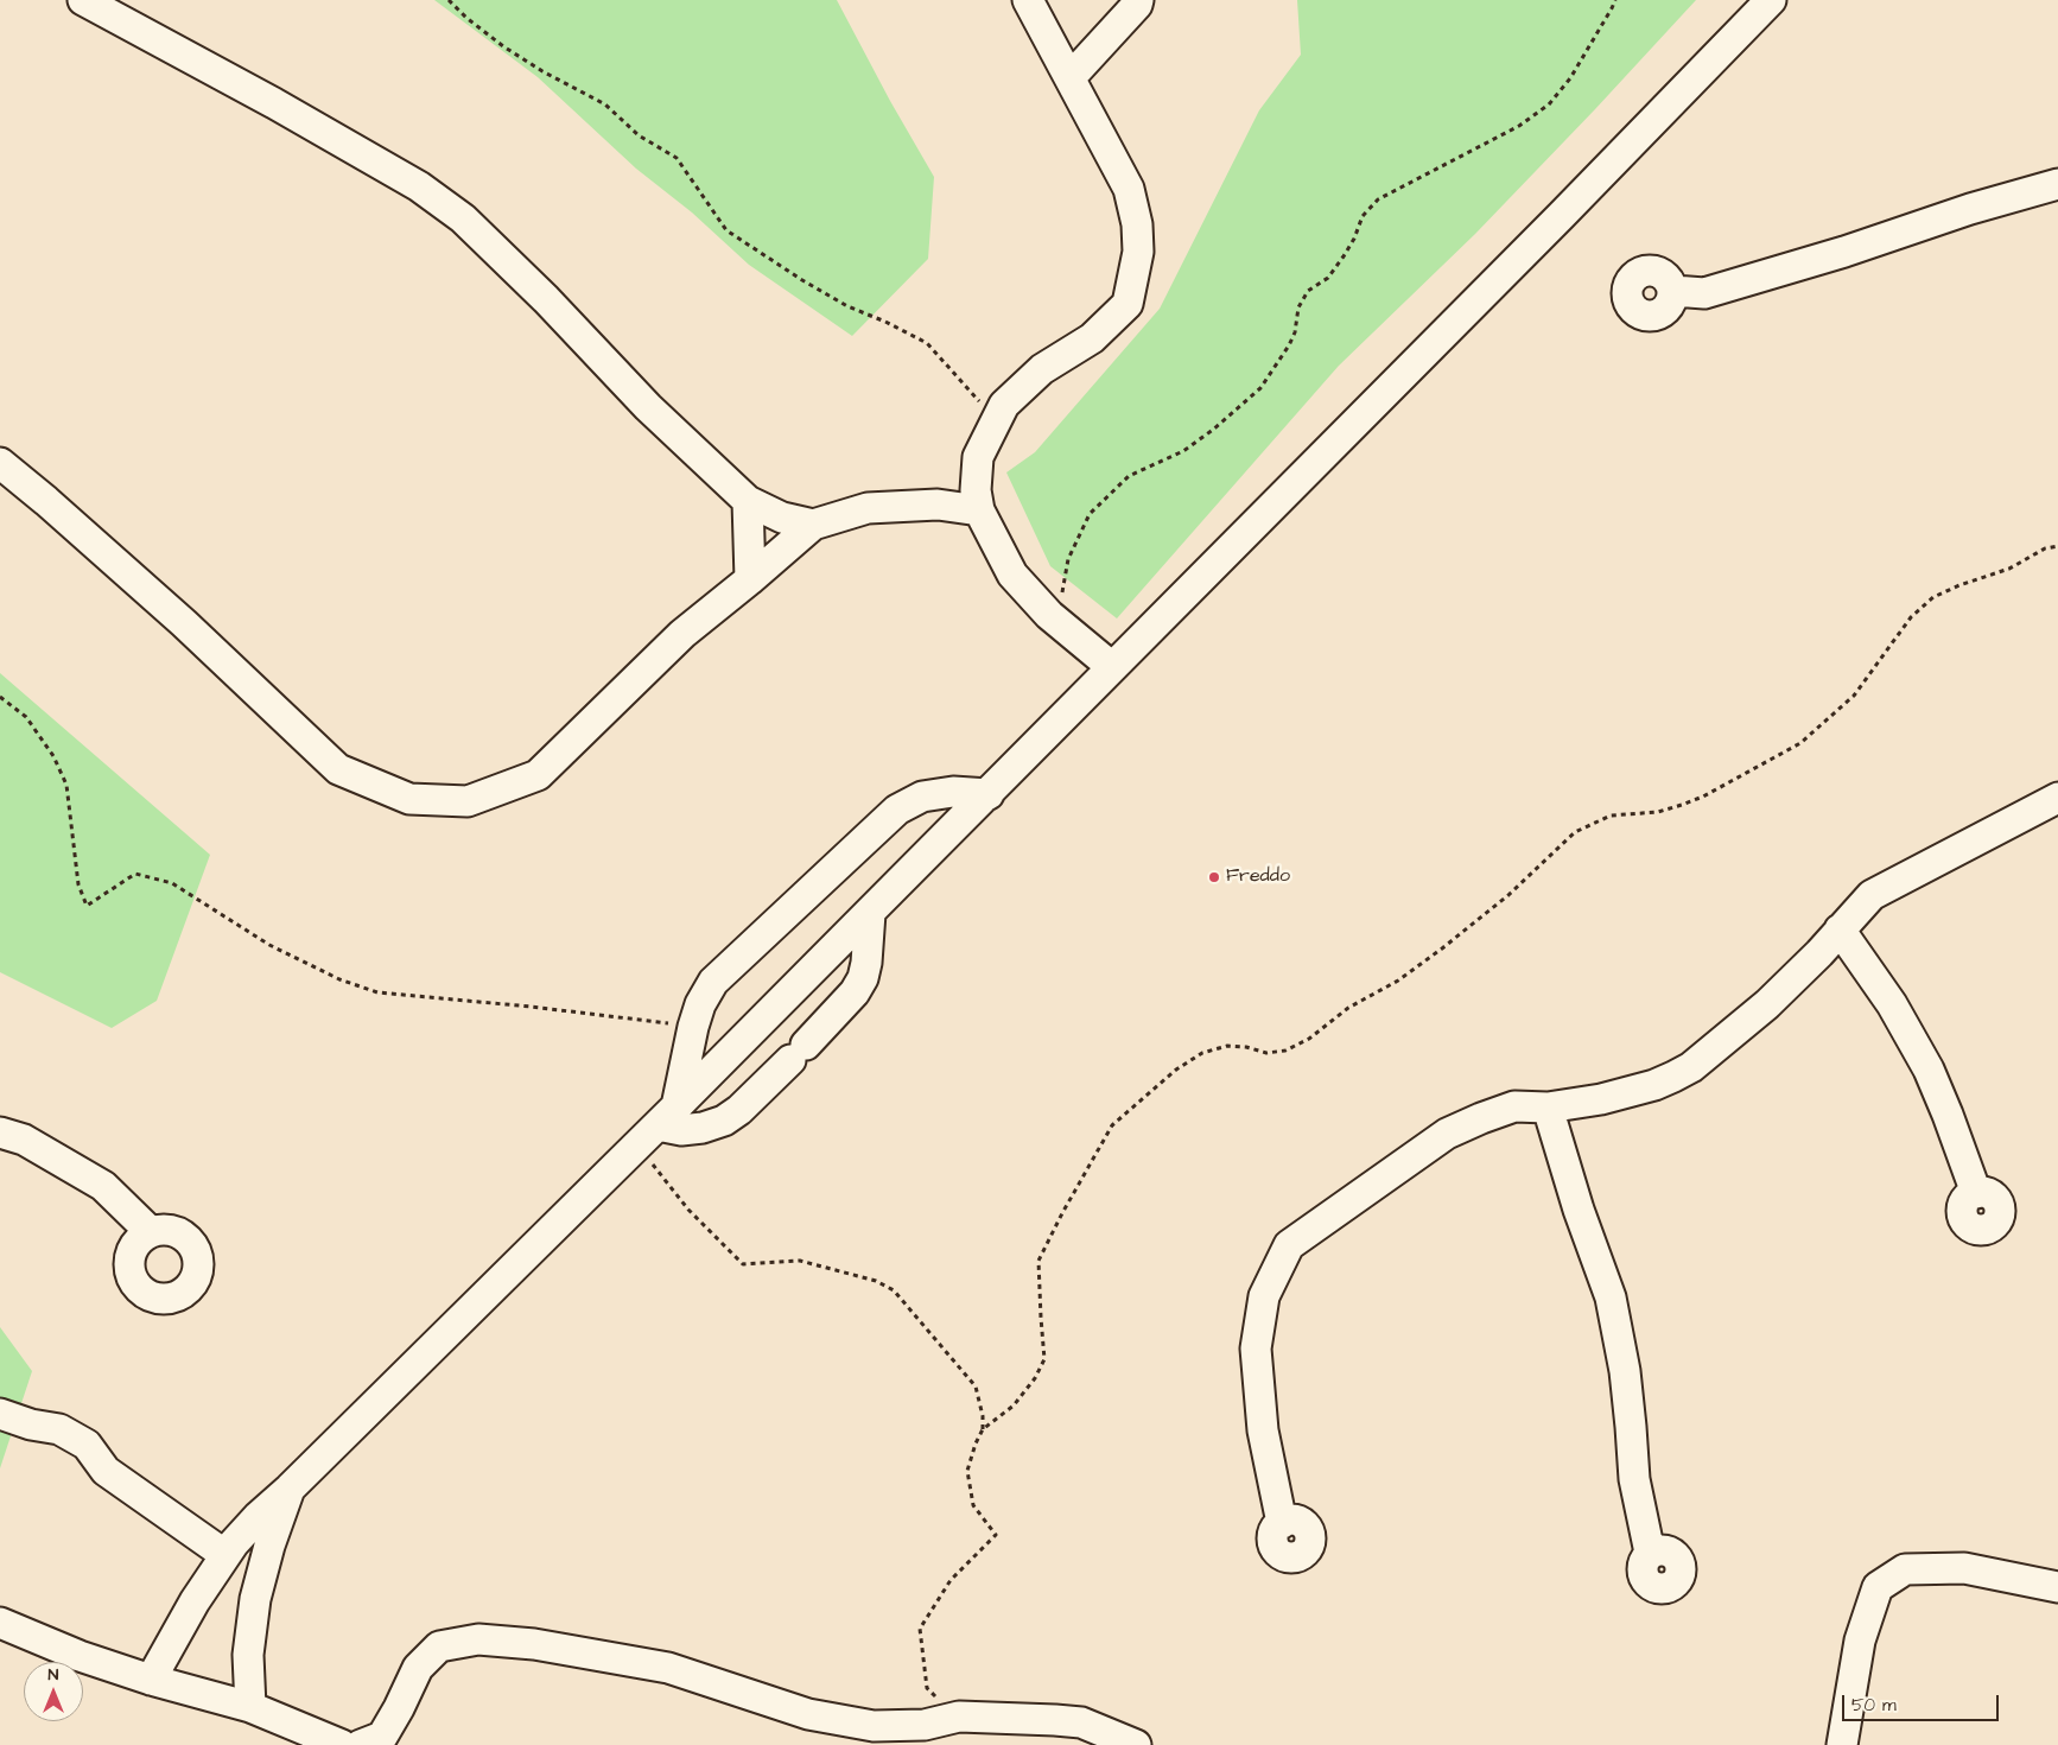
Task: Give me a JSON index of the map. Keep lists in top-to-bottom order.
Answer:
{
  "places": ["Freddo"],
  "scale_bar": "50 m",
  "north": "top"
}
